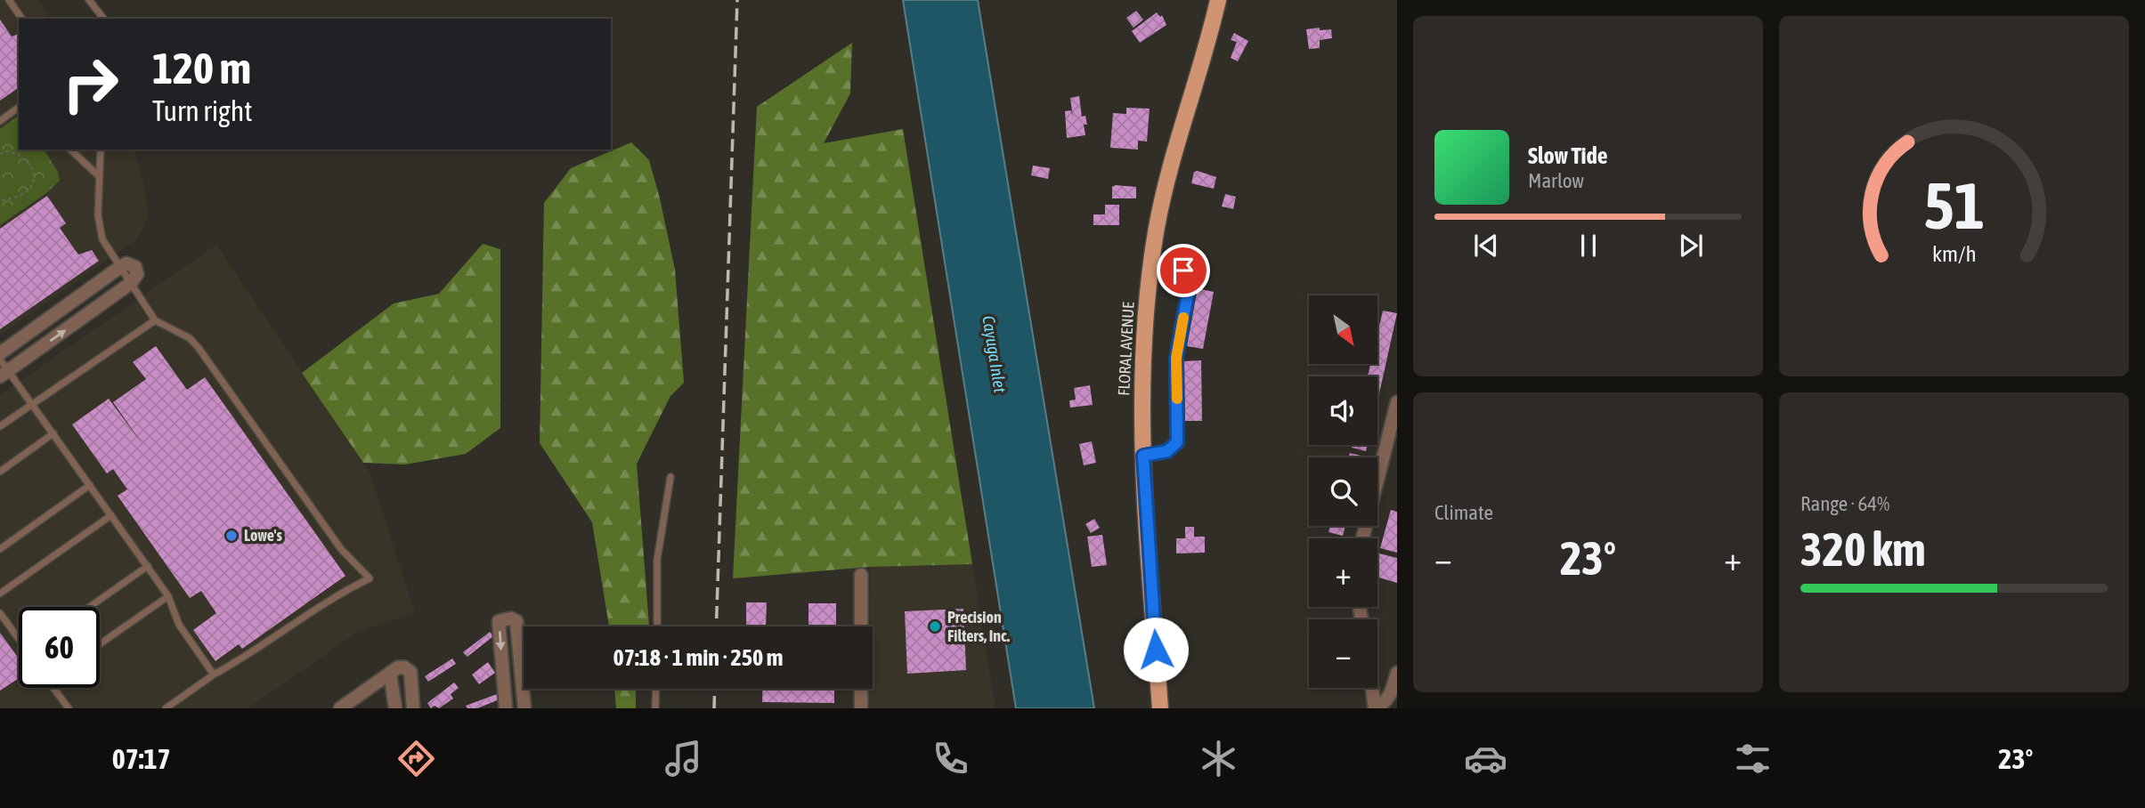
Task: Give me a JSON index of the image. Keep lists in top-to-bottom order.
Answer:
{
  "streets": {
    "main road": ["FLORAL AVENUE"]
  },
  "water": ["Cayuga Inlet"],
  "places": ["Lowe's", "Precision Filters, Inc."],
  "north": "bottom right",
  "page": {
    "turn": ["120 m", "Turn right"],
    "song": ["Slow Tide", "Marlow"],
    "map_buttons": ["+", "−"],
    "tile": [
      "Climate",
      ["Range · 64%", "320 km"]
    ],
    "heat": ["−", "23°", "+"],
    "limit": "60",
    "trip": "07:18 · 1 min · 250 m",
    "tabs": ["07:17", "23°"],
    "gauge": ["51", "km/h"]
  }
}
